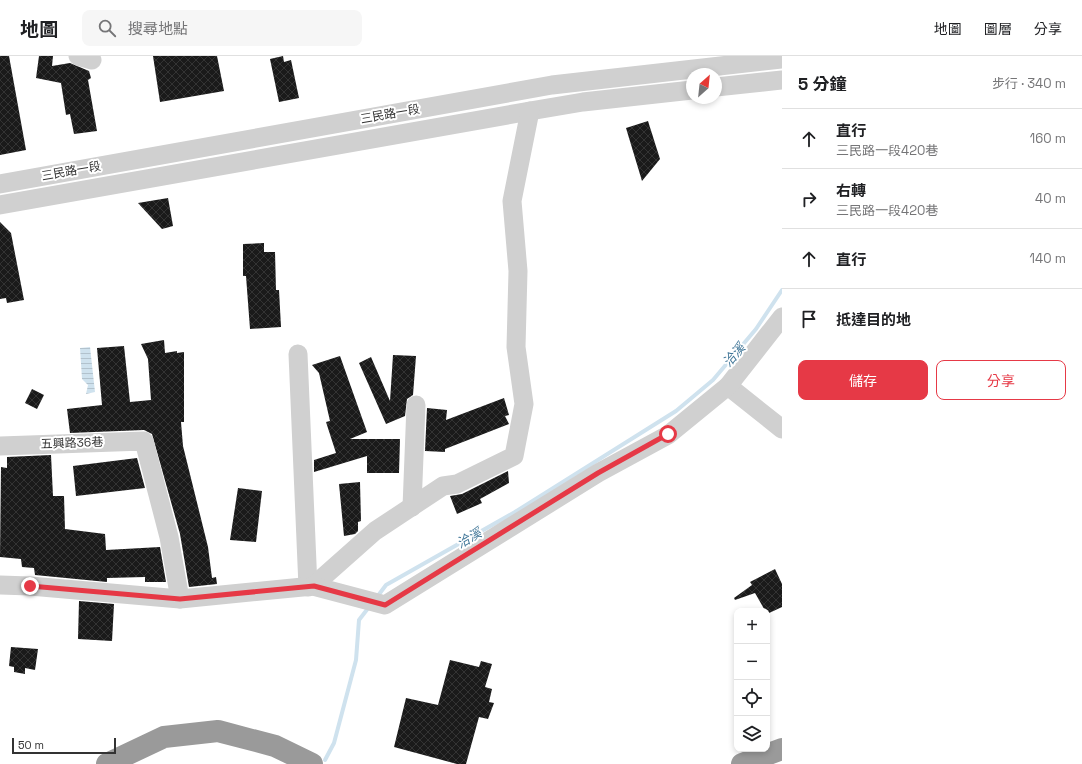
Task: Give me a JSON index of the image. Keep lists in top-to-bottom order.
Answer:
{
  "streets": {
    "street": ["三民路一段", "五興路36巷"]
  },
  "water": ["洽溪"],
  "scale_bar": "50 m",
  "north": "top right",
  "page": {
    "header": "地圖",
    "search": "搜尋地點",
    "nav": ["地圖", "圖層", "分享"],
    "heading": ["5 分鐘", "步行 · 340 m"],
    "list": [
      ["直行", "三民路一段420巷", "160 m"],
      ["右轉", "三民路一段420巷", "40 m"],
      ["直行", "140 m"],
      "抵達目的地"
    ],
    "buttons": ["儲存", "分享"],
    "map_buttons": ["+", "−"],
    "scale": "50 m"
  }
}
